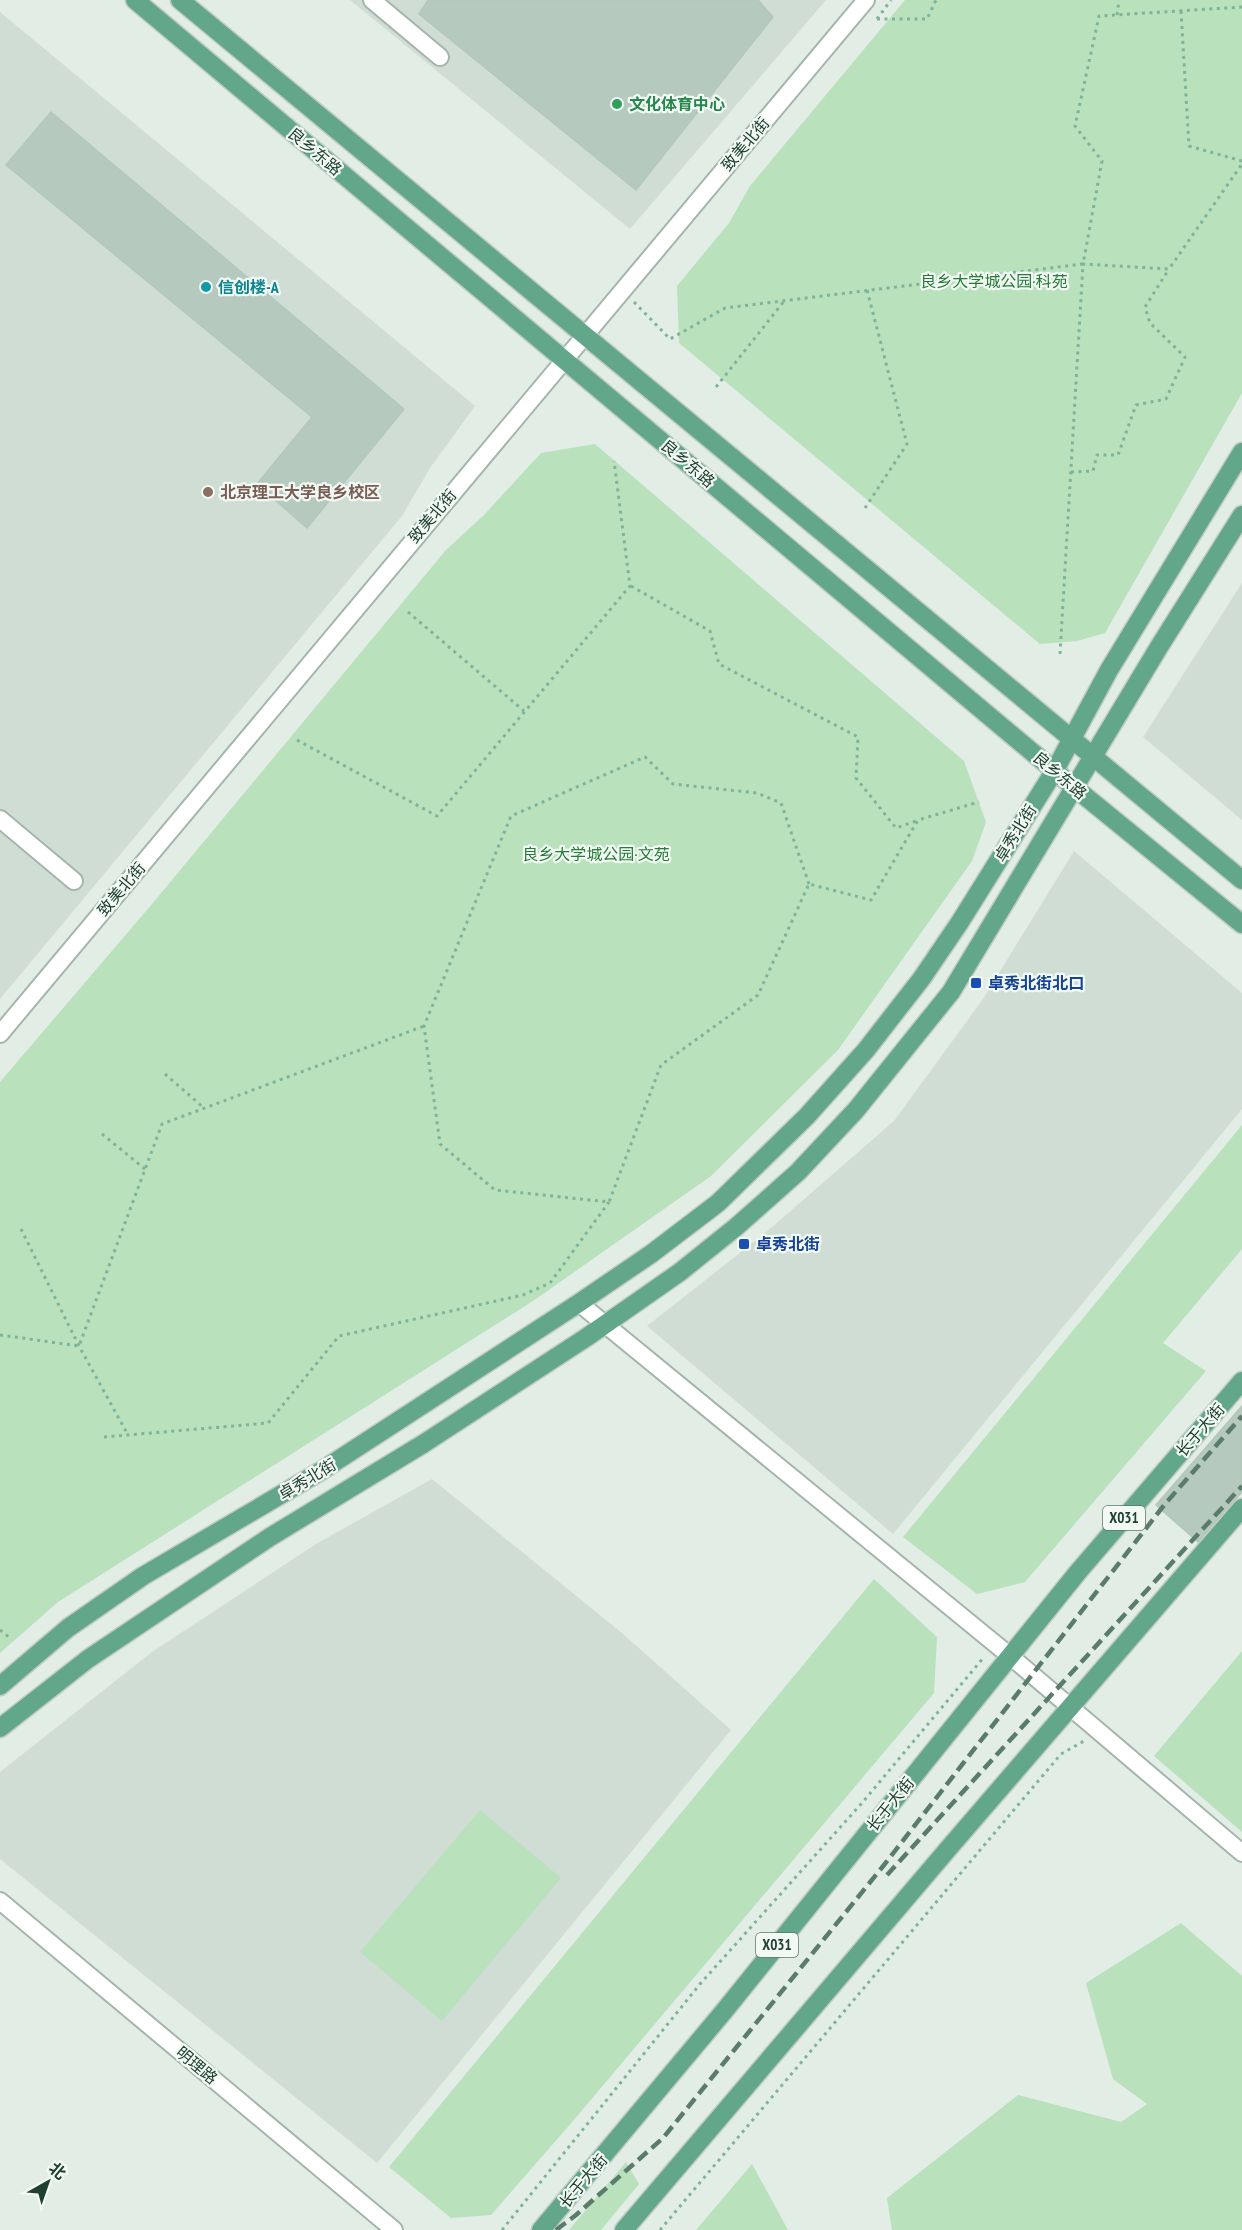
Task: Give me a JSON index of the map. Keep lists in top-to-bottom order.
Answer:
{
  "streets": {
    "main road": [
      "良乡东路",
      "卓秀北街",
      "长于大街",
      "X031"
    ],
    "street": ["致美北街", "明理路"]
  },
  "crossings": [
    ["致美北街", "良乡东路"],
    ["良乡东路", "卓秀北街"]
  ],
  "parks": ["良乡大学城公园·科苑", "良乡大学城公园·文苑"],
  "places": {
    "other": ["文化体育中心", "信创楼-A", "北京理工大学良乡校区"],
    "transit": ["卓秀北街北口", "卓秀北街"]
  },
  "north": "top right"
}
